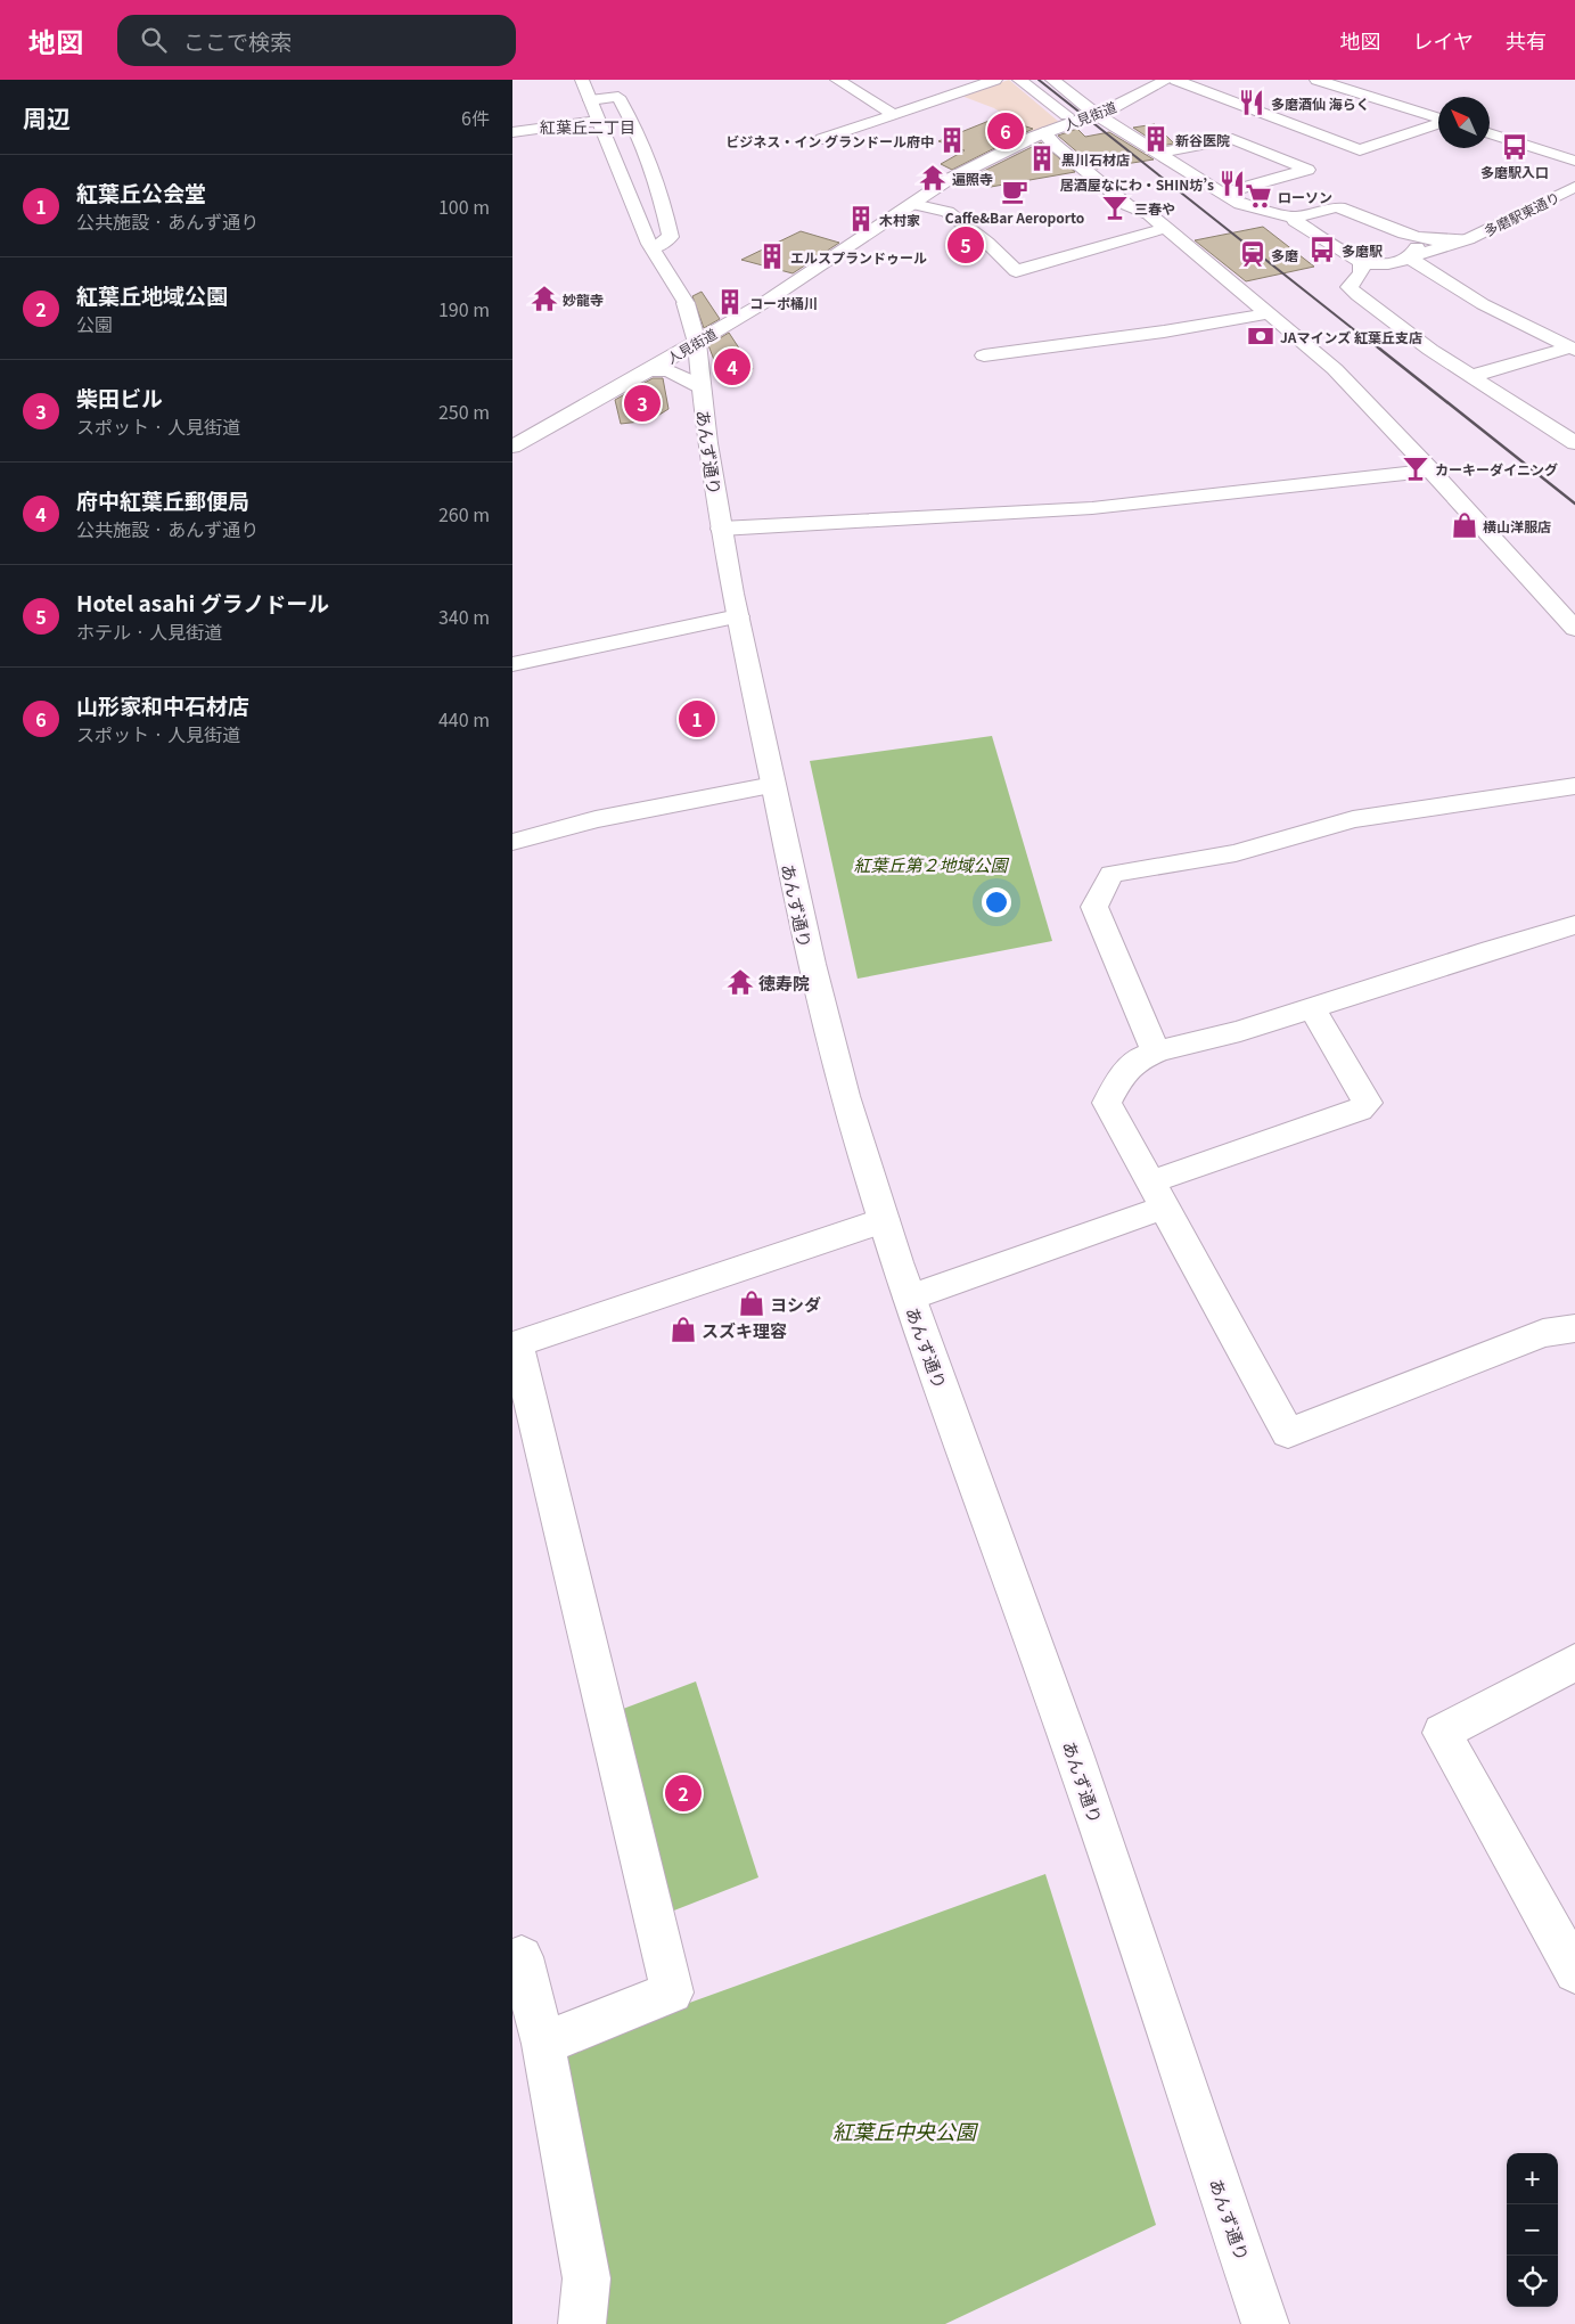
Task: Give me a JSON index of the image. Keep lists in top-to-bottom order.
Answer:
{
  "streets": {
    "street": ["人見街道", "多磨駅東通り", "あんず通り"]
  },
  "crossings": [
    ["人見街道", "あんず通り"]
  ],
  "districts": ["紅葉丘二丁目"],
  "parks": ["紅葉丘第２地域公園", "紅葉丘中央公園"],
  "places": {
    "restaurant": ["多磨酒仙 海らく", "居酒屋なにわ・SHIN坊’s"],
    "building": [
      "新谷医院",
      "ビジネス・イン グランドール府中",
      "黒川石材店",
      "木村家",
      "エルスプランドゥール",
      "コーポ桶川"
    ],
    "bus stop": ["多磨駅入口", "多磨駅"],
    "temple": ["遍照寺", "妙龍寺", "徳寿院"],
    "cafe": ["Caffe&Bar Aeroporto"],
    "supermarket": ["ローソン"],
    "bar": ["三春や", "カーキーダイニング"],
    "station": ["多磨"],
    "bank": ["JAマインズ 紅葉丘支店"],
    "shop": ["横山洋服店", "ヨシダ", "スズキ理容"]
  },
  "north": "top left",
  "page": {
    "header": "地図",
    "search": "ここで検索",
    "nav": ["地図", "レイヤ", "共有"],
    "heading": ["周辺", "6件"],
    "pins": [
      "6",
      "5",
      "4",
      "3",
      "1",
      "2"
    ],
    "list": [
      {
        "mark": "1",
        "name": "紅葉丘公会堂",
        "note": "公共施設 · あんず通り",
        "value": "100 m"
      },
      {
        "mark": "2",
        "name": "紅葉丘地域公園",
        "note": "公園",
        "value": "190 m"
      },
      {
        "mark": "3",
        "name": "柴田ビル",
        "note": "スポット · 人見街道",
        "value": "250 m"
      },
      {
        "mark": "4",
        "name": "府中紅葉丘郵便局",
        "note": "公共施設 · あんず通り",
        "value": "260 m"
      },
      {
        "mark": "5",
        "name": "Hotel asahi グラノドール",
        "note": "ホテル · 人見街道",
        "value": "340 m"
      },
      {
        "mark": "6",
        "name": "山形家和中石材店",
        "note": "スポット · 人見街道",
        "value": "440 m"
      }
    ],
    "map_buttons": ["+", "−"]
  }
}
